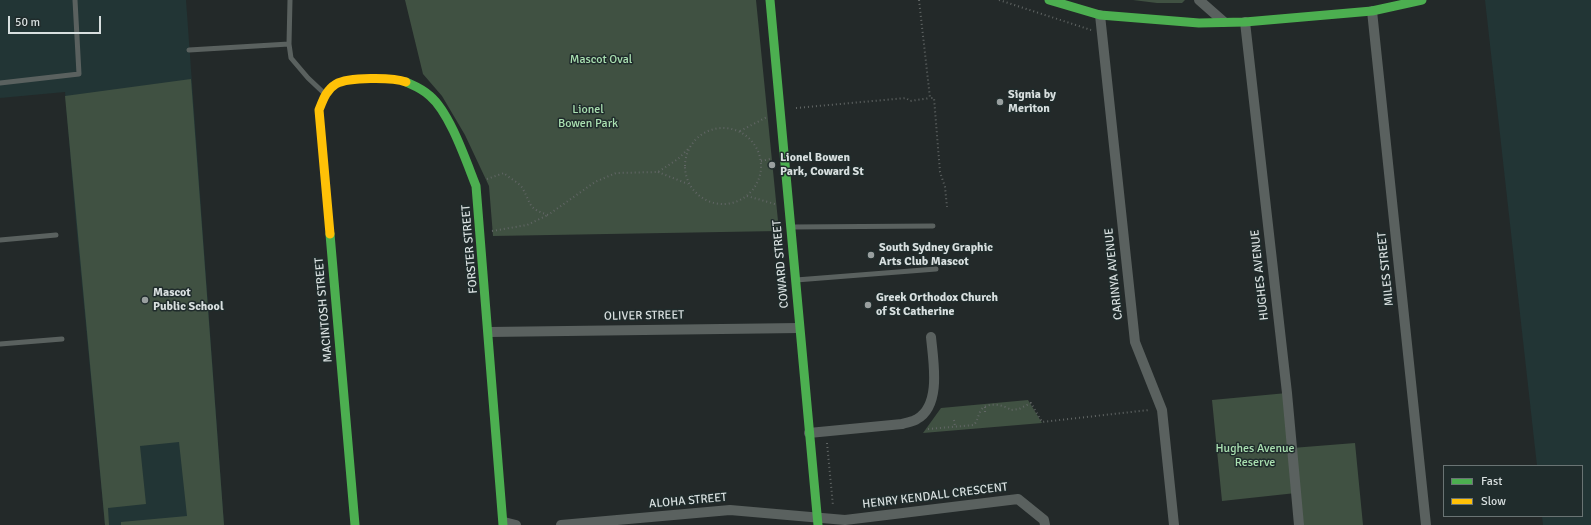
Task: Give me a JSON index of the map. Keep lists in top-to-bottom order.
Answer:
{
  "streets": {
    "street": [
      "FORSTER STREET",
      "COWARD STREET",
      "MILES STREET",
      "CARINYA AVENUE",
      "HUGHES AVENUE",
      "MACINTOSH STREET",
      "OLIVER STREET",
      "HENRY KENDALL CRESCENT",
      "ALOHA STREET"
    ]
  },
  "crossings": [
    ["FORSTER STREET", "MACINTOSH STREET"],
    ["FORSTER STREET", "OLIVER STREET"],
    ["COWARD STREET", "OLIVER STREET"],
    ["COWARD STREET", "HENRY KENDALL CRESCENT"],
    ["COWARD STREET", "ALOHA STREET"],
    ["HENRY KENDALL CRESCENT", "ALOHA STREET"]
  ],
  "parks": ["Mascot Oval", "Lionel Bowen Park", "Hughes Avenue Reserve"],
  "places": [
    "Signia by Meriton",
    "Lionel Bowen Park, Coward St",
    "South Sydney Graphic Arts Club Mascot",
    "Mascot Public School",
    "Greek Orthodox Church of St Catherine"
  ],
  "legend": ["Fast", "Slow"],
  "scale_bar": "50 m"
}
